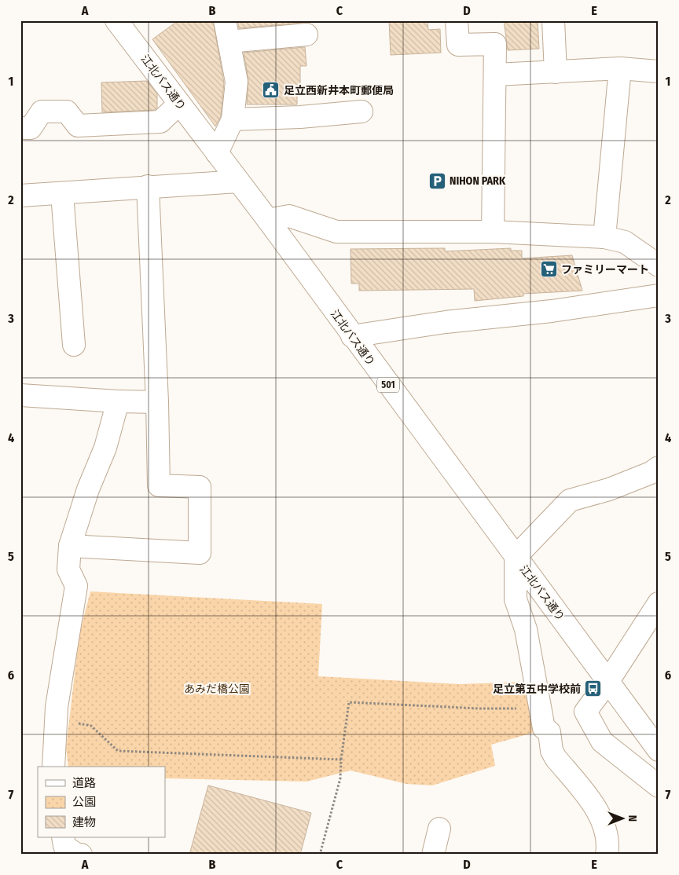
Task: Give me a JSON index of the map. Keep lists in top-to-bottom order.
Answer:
{
  "streets": {
    "street": ["江北バス通り", "501"]
  },
  "parks": ["あみだ橋公園"],
  "places": {
    "public building": ["足立西新井本町郵便局"],
    "parking": ["NIHON PARK"],
    "supermarket": ["ファミリーマート"],
    "bus stop": ["足立第五中学校前"]
  },
  "legend": ["道路", "公園", "建物"],
  "north": "right",
  "grid": {
    "columns": [
      "A",
      "B",
      "C",
      "D",
      "E"
    ],
    "rows": [
      "1",
      "2",
      "3",
      "4",
      "5",
      "6",
      "7"
    ]
  }
}
